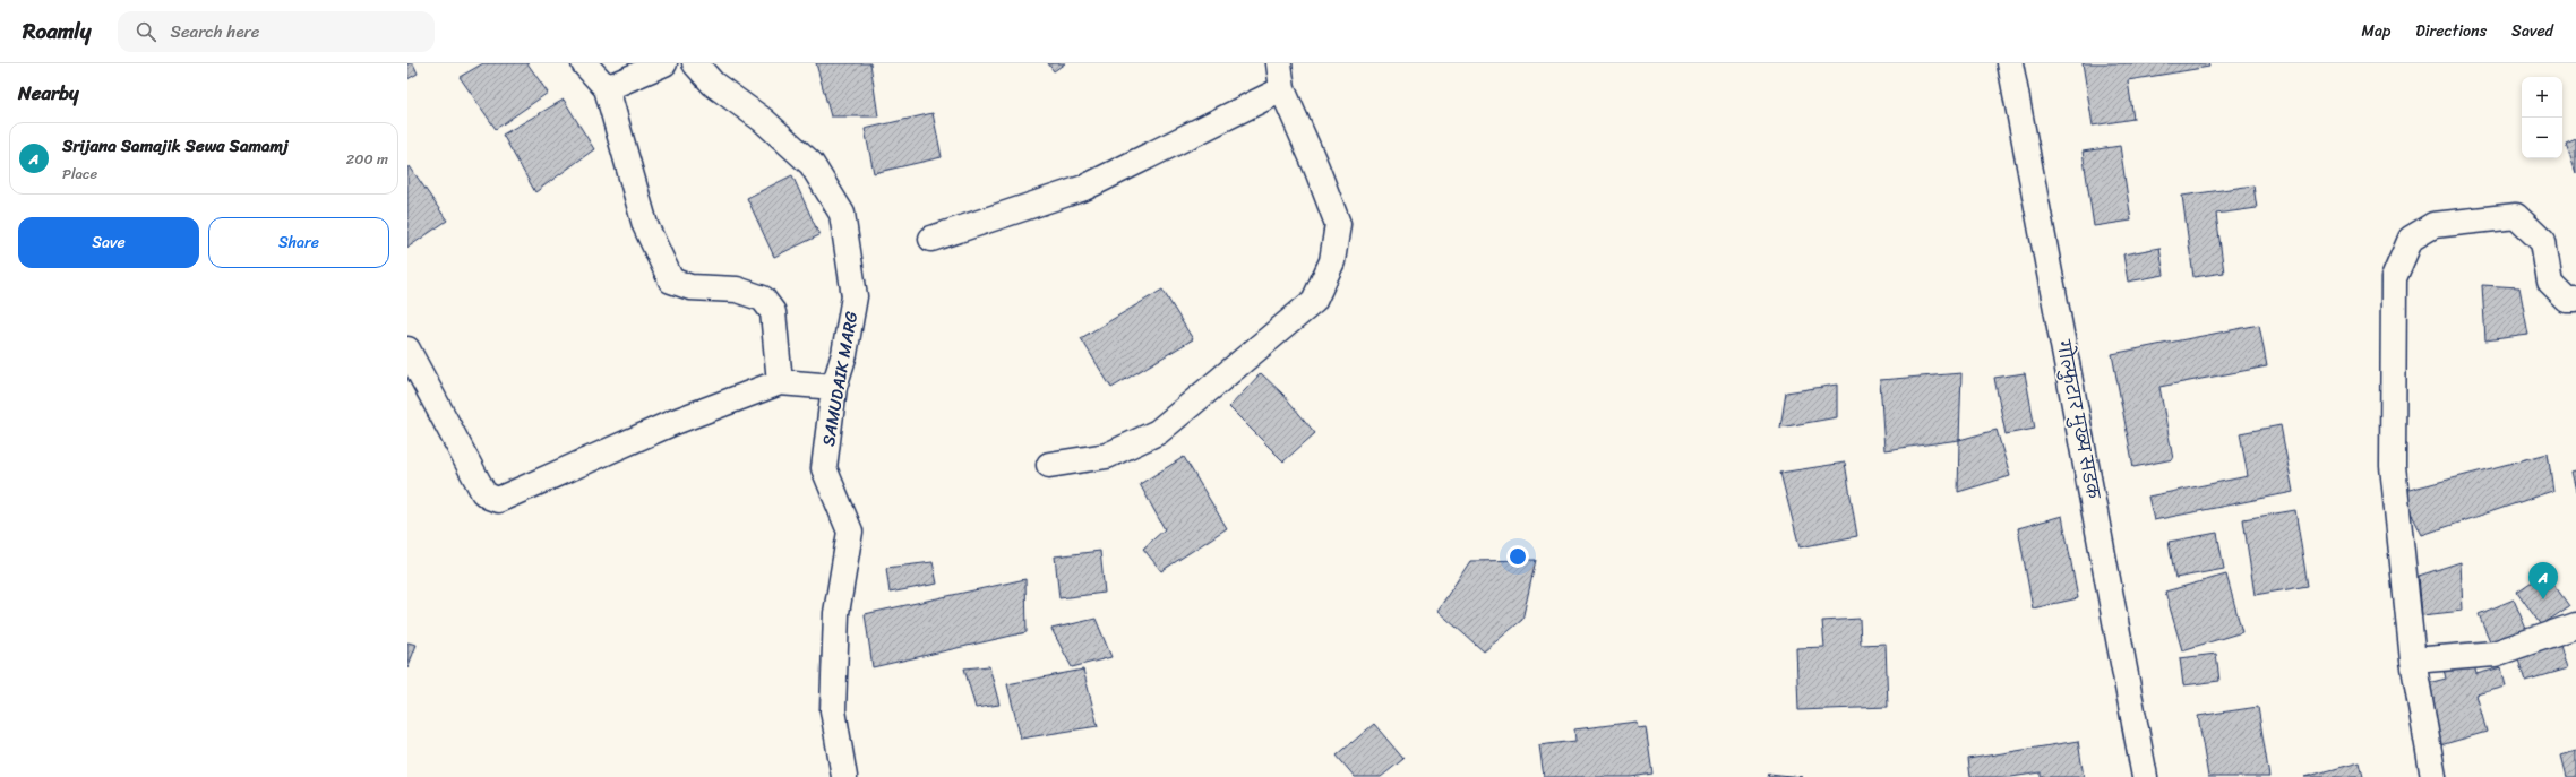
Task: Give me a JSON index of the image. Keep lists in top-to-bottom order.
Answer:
{
  "streets": {
    "street": ["SAMUDAIK MARG", "गोल्फुटार मुख्य सडक"]
  },
  "page": {
    "header": "Roamly",
    "search": "Search here",
    "nav": ["Map", "Directions", "Saved"],
    "heading": "Nearby",
    "map_buttons": ["+", "−"],
    "list": [
      {
        "mark": "A",
        "name": "Srijana Samajik Sewa Samamj",
        "note": "Place",
        "value": "200 m"
      }
    ],
    "buttons": ["Save", "Share"],
    "pins": "A"
  }
}
